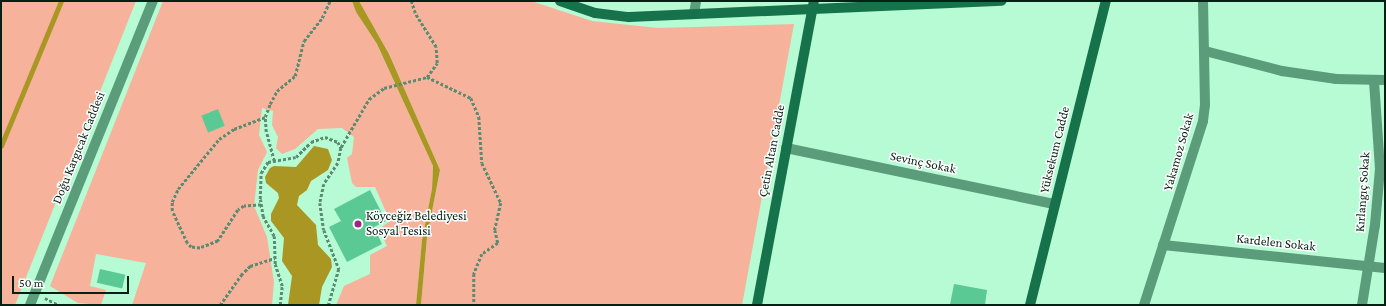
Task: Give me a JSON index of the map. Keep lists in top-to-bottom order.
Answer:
{
  "streets": {
    "street": [
      "Doğu Kargıcak Caddesi",
      "Yüksekum Cadde",
      "Çetin Altan Cadde",
      "Yakamoz Sokak",
      "Sevinç Sokak",
      "Kırlangıç Sokak",
      "Kardelen Sokak"
    ]
  },
  "crossings": [
    ["Yüksekum Cadde", "Sevinç Sokak"],
    ["Çetin Altan Cadde", "Sevinç Sokak"],
    ["Yakamoz Sokak", "Kardelen Sokak"],
    ["Kırlangıç Sokak", "Kardelen Sokak"]
  ],
  "places": ["Köyceğiz Belediyesi Sosyal Tesisi"],
  "scale_bar": "50 m"
}
